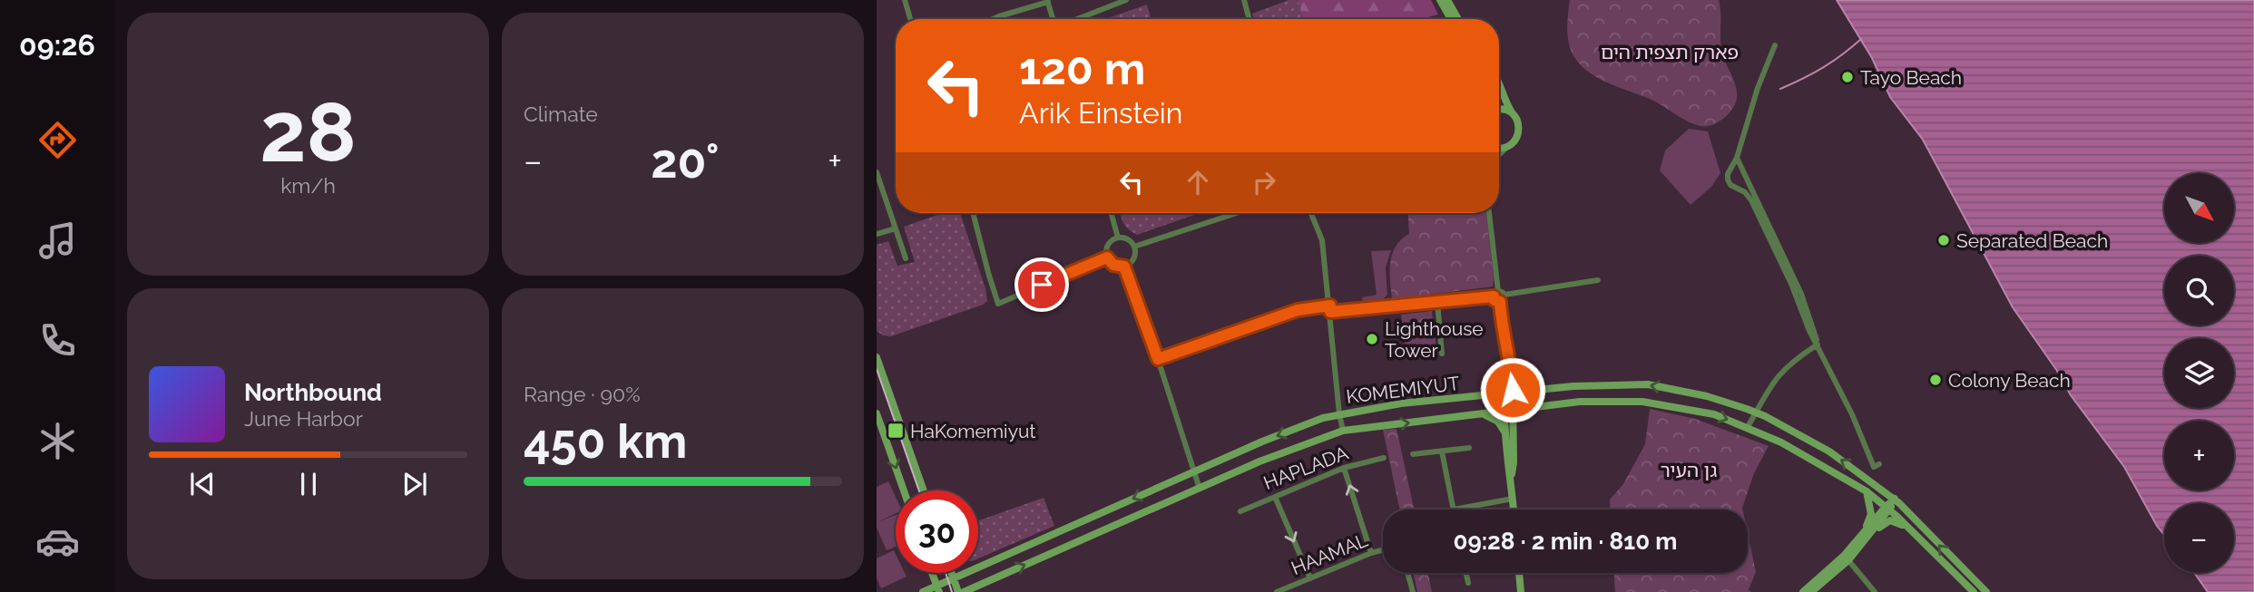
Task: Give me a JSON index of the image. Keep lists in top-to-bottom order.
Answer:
{
  "streets": {
    "main road": ["KOMEMIYUT"],
    "street": ["HAPLADA", "HAAMAL"]
  },
  "parks": ["פארק תצפית הים", "גן העיר"],
  "places": {
    "other": [
      "Tayo Beach",
      "Separated Beach",
      "Lighthouse Tower",
      "Colony Beach"
    ],
    "transit": ["HaKomemiyut"]
  },
  "north": "bottom right",
  "page": {
    "tabs": "09:26",
    "tile": [
      ["28", "km/h"],
      "Climate",
      ["Range · 90%", "450 km"]
    ],
    "turn": ["120 m", "Arik Einstein"],
    "heat": ["−", "20°", "+"],
    "map_buttons": ["+", "−"],
    "song": ["Northbound", "June Harbor"],
    "limit": "30",
    "trip": "09:28 · 2 min · 810 m"
  }
}
